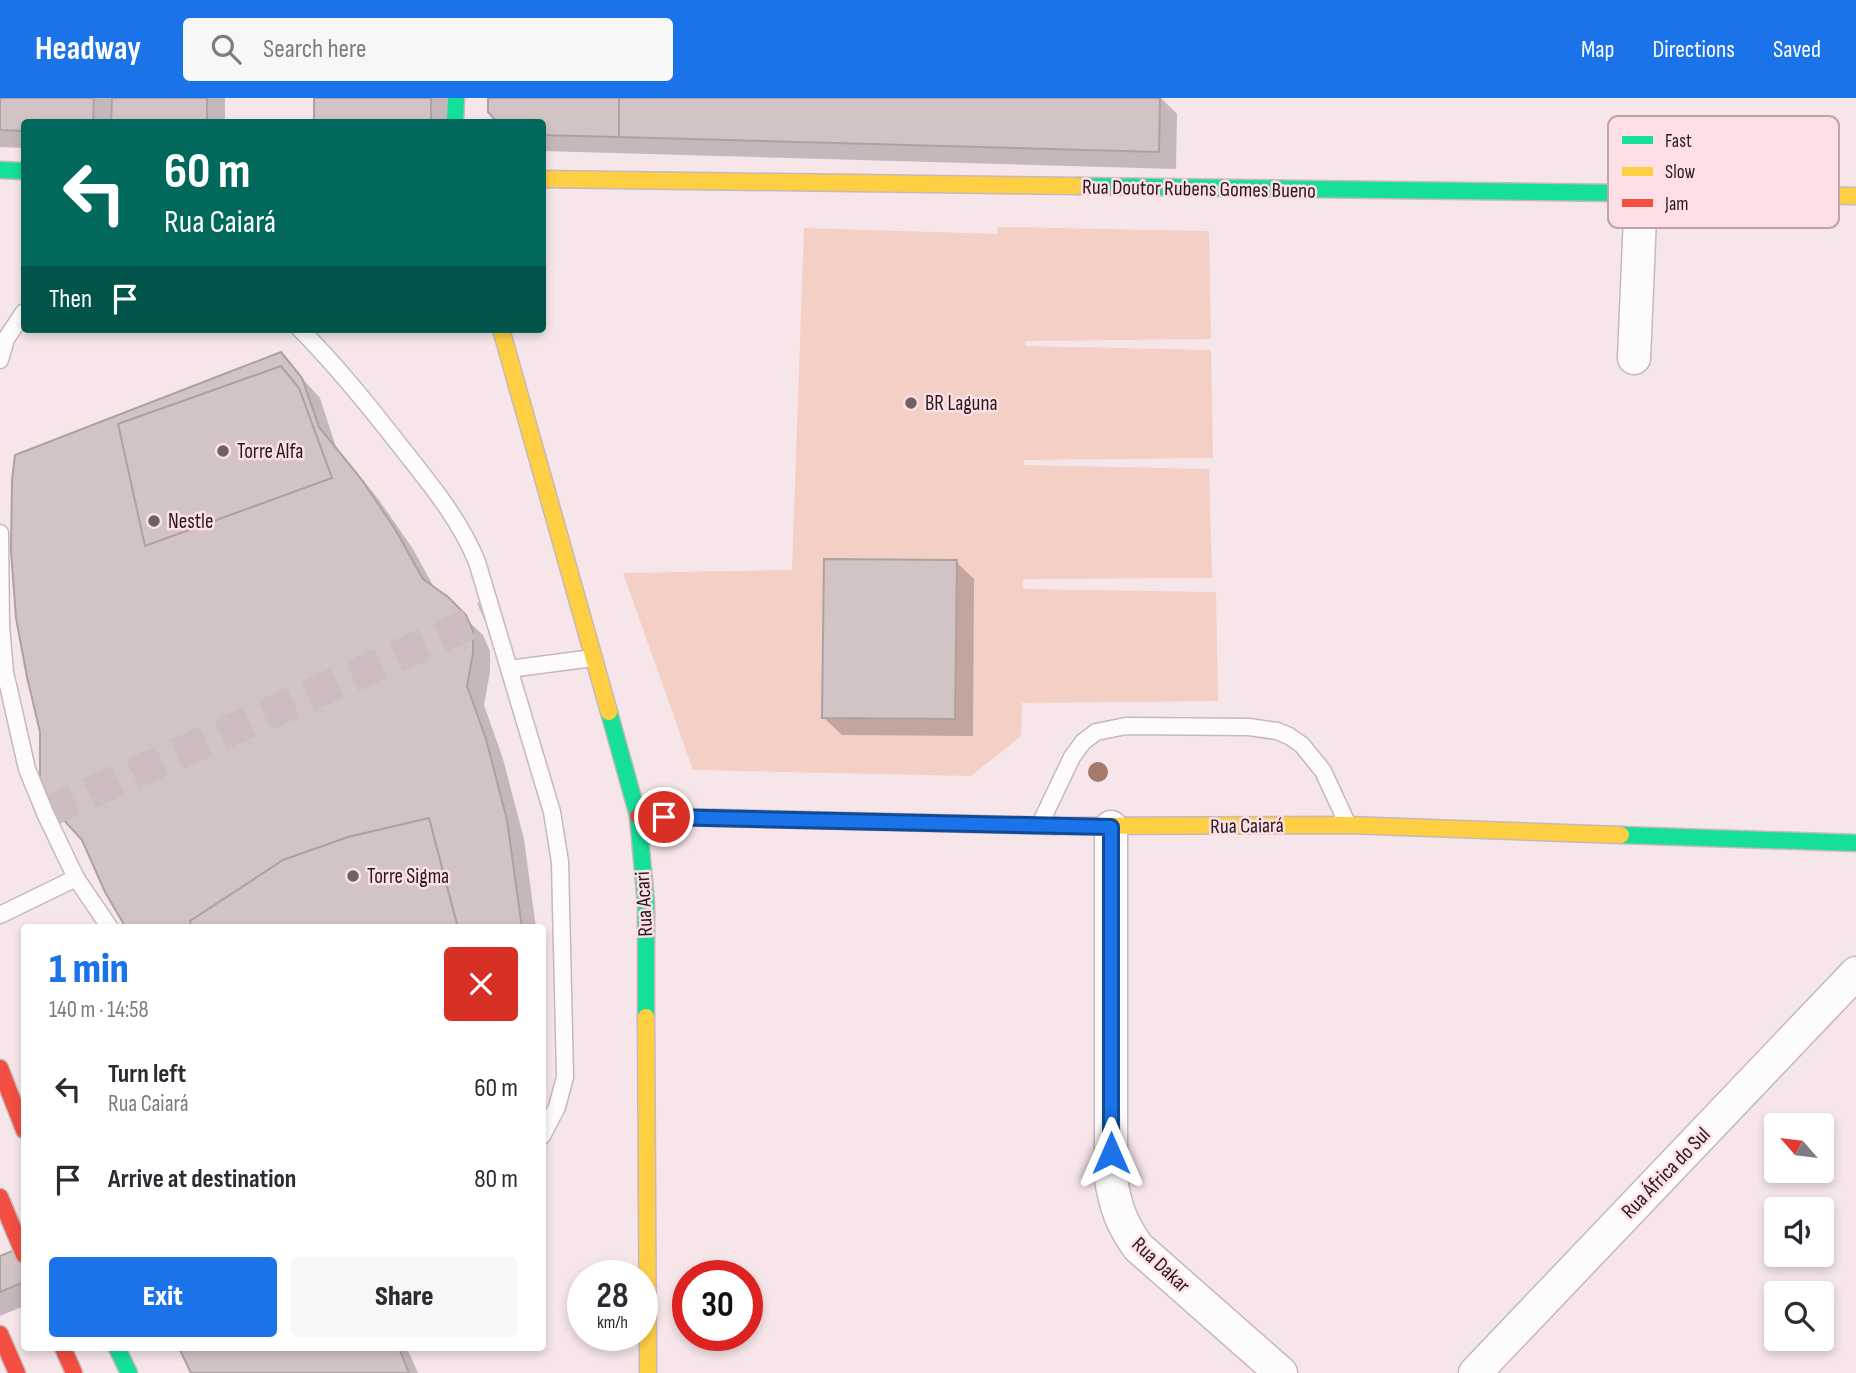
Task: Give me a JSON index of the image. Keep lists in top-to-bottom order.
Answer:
{
  "streets": {
    "main road": ["Rua Doutor Rubens Gomes Bueno", "Rua Caiará", "Rua Acari"],
    "street": ["Rua África do Sul", "Rua Dakar"]
  },
  "crossings": [
    ["Rua Caiará", "Rua Acari"],
    ["Rua Caiará", "Rua Dakar"]
  ],
  "places": [
    "BR Laguna",
    "Torre Alfa",
    "Nestle",
    "Torre Sigma"
  ],
  "legend": ["Fast", "Slow", "Jam"],
  "north": "top left",
  "page": {
    "header": "Headway",
    "search": "Search here",
    "nav": ["Map", "Directions", "Saved"],
    "turn": ["60 m", "Rua Caiará"],
    "then": "Then",
    "heading": ["1 min", "140 m · 14:58"],
    "list": [
      {
        "name": "Turn left",
        "note": "Rua Caiará",
        "value": "60 m"
      },
      {
        "name": "Arrive at destination",
        "value": "80 m"
      }
    ],
    "buttons": ["Exit", "Share"],
    "speed": "28 km/h",
    "limit": "30"
  }
}
